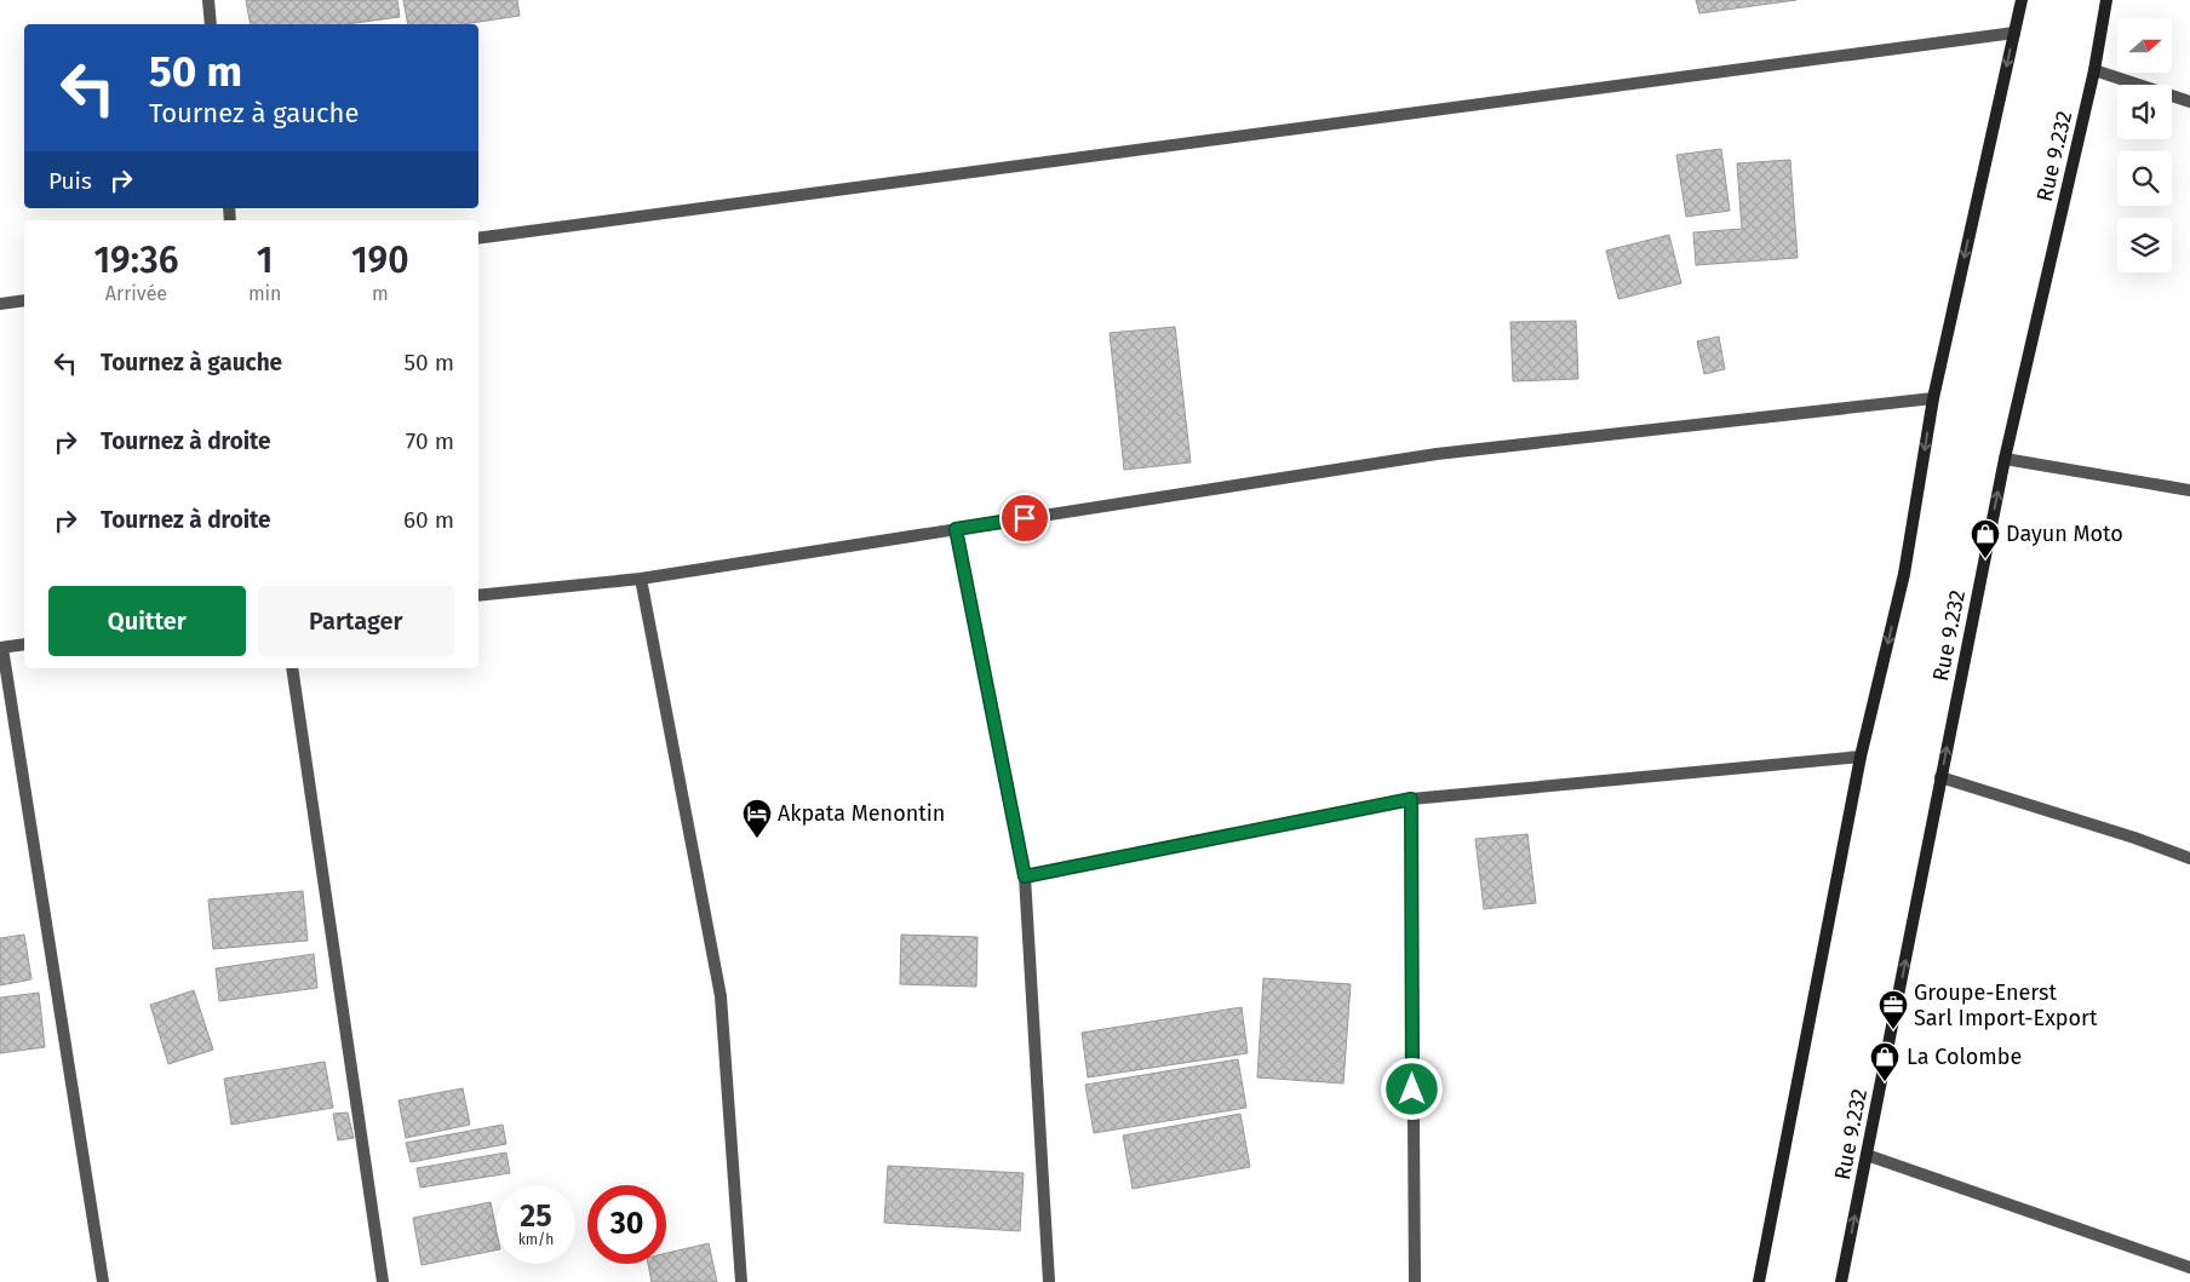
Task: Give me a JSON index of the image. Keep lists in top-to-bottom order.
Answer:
{
  "streets": {
    "street": ["Rue 9.232"]
  },
  "places": {
    "shop": ["Dayun Moto", "La Colombe"],
    "hotel": ["Akpata Menontin"],
    "office": ["Groupe-Enerst Sarl Import-Export"]
  },
  "north": "right",
  "page": {
    "turn": ["50 m", "Tournez à gauche"],
    "then": "Puis",
    "eta": [
      "19:36",
      "Arrivée",
      "1",
      "min",
      "190",
      "m"
    ],
    "list": [
      {
        "name": "Tournez à gauche",
        "value": "50 m"
      },
      {
        "name": "Tournez à droite",
        "value": "70 m"
      },
      {
        "name": "Tournez à droite",
        "value": "60 m"
      }
    ],
    "buttons": ["Quitter", "Partager"],
    "speed": "25 km/h",
    "limit": "30"
  }
}
